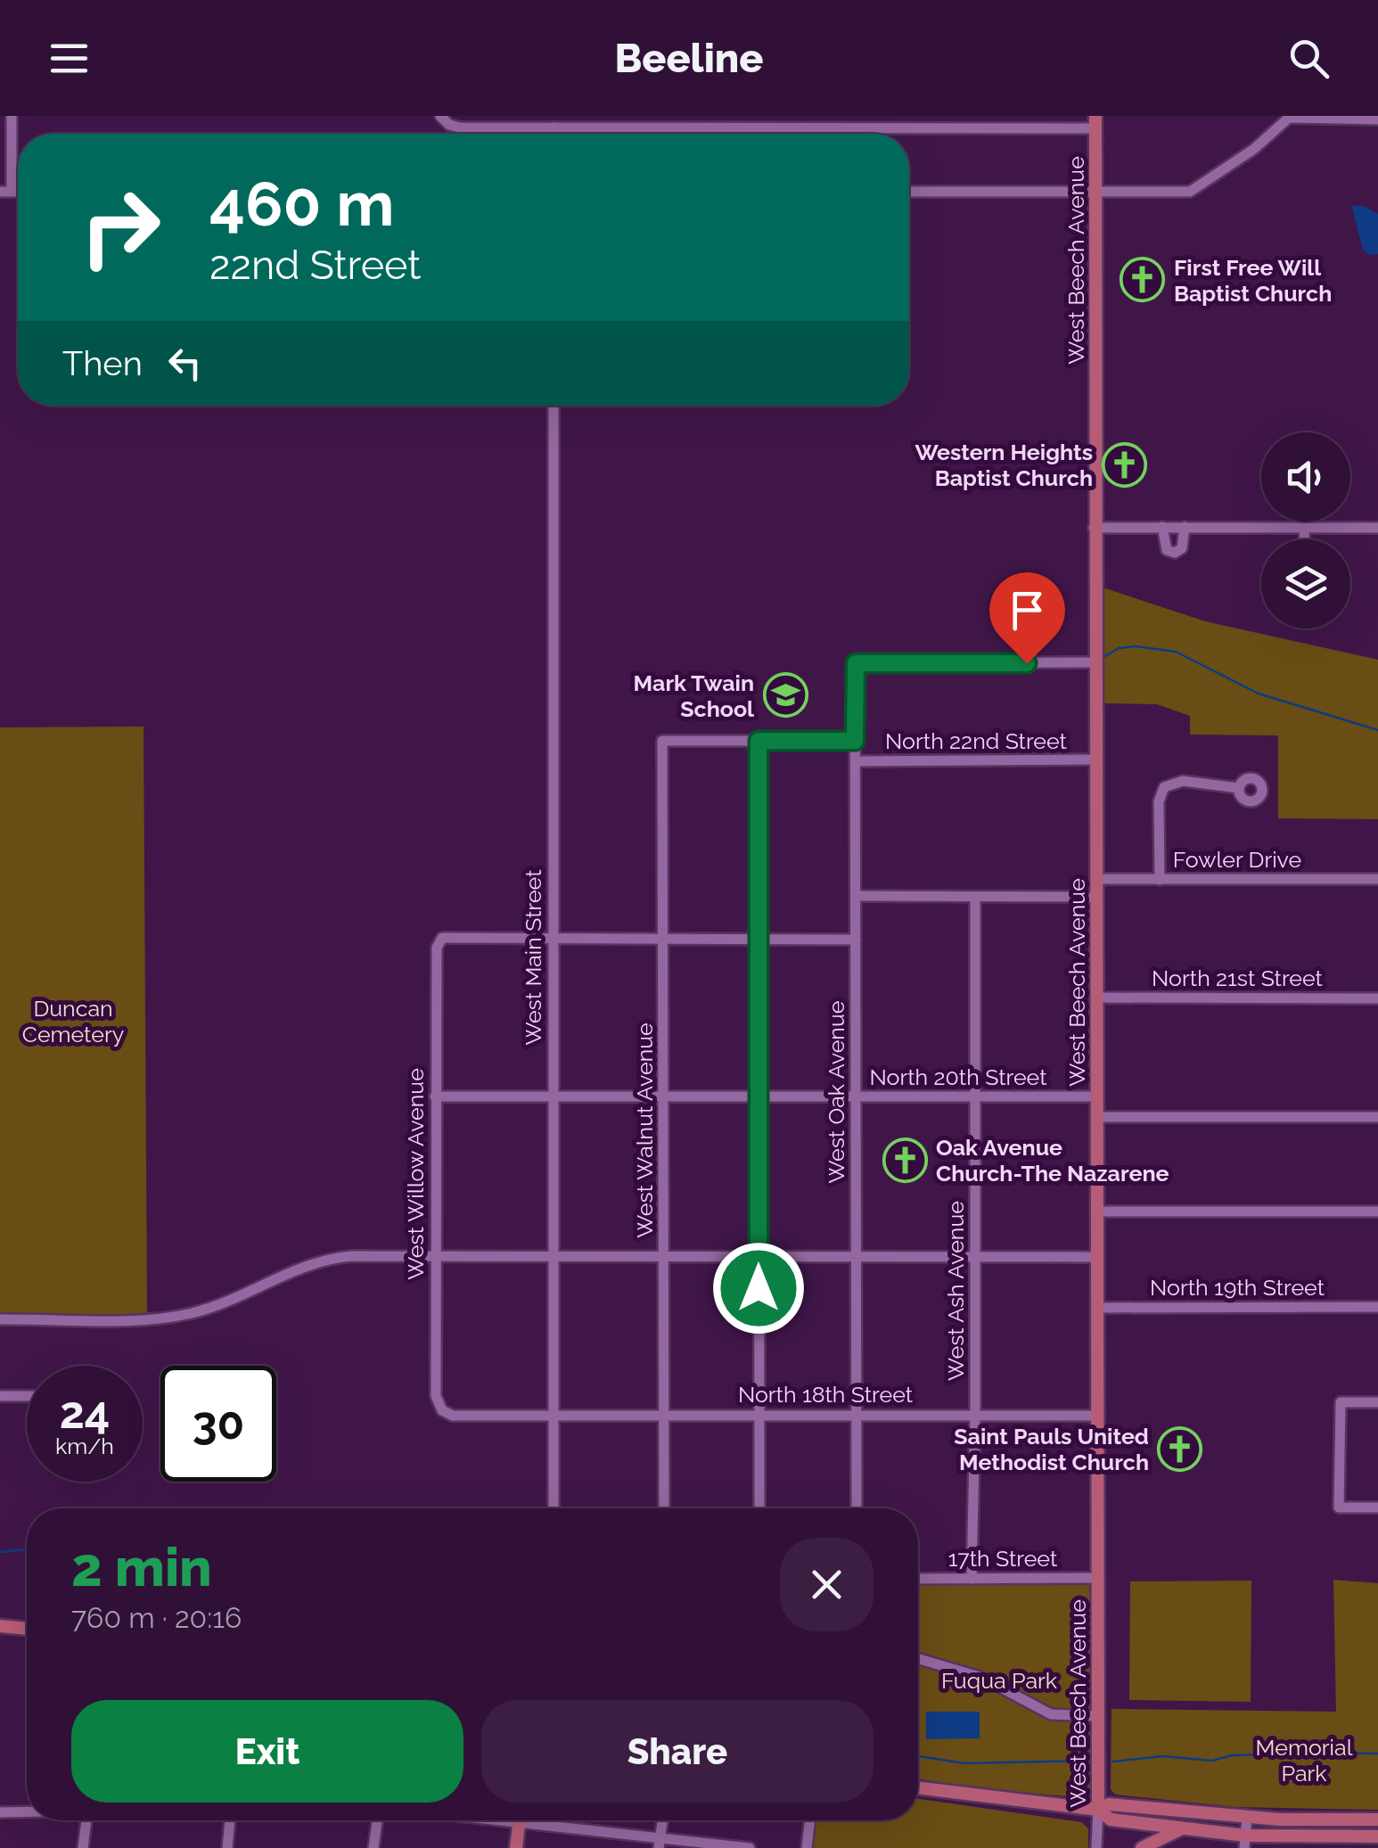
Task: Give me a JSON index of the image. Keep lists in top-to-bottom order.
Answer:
{
  "streets": {
    "main road": ["West Beech Avenue"],
    "street": [
      "North 22nd Street",
      "Fowler Drive",
      "West Main Street",
      "North 21st Street",
      "North 20th Street",
      "West Oak Avenue",
      "West Walnut Avenue",
      "West Willow Avenue",
      "North 19th Street",
      "West Ash Avenue",
      "North 18th Street",
      "17th Street"
    ]
  },
  "crossings": [
    ["West Beech Avenue", "North 22nd Street"],
    ["West Beech Avenue", "Fowler Drive"],
    ["West Beech Avenue", "North 21st Street"],
    ["West Beech Avenue", "North 20th Street"],
    ["West Beech Avenue", "West Oak Avenue"],
    ["West Beech Avenue", "North 19th Street"],
    ["West Beech Avenue", "North 18th Street"],
    ["West Beech Avenue", "17th Street"],
    ["North 22nd Street", "West Oak Avenue"],
    ["West Main Street", "North 20th Street"],
    ["West Main Street", "West Willow Avenue"],
    ["West Main Street", "North 18th Street"],
    ["North 20th Street", "West Oak Avenue"],
    ["North 20th Street", "West Walnut Avenue"],
    ["North 20th Street", "West Willow Avenue"],
    ["North 20th Street", "West Ash Avenue"],
    ["West Oak Avenue", "North 18th Street"],
    ["West Walnut Avenue", "North 18th Street"],
    ["West Willow Avenue", "North 18th Street"],
    ["West Ash Avenue", "North 18th Street"],
    ["West Ash Avenue", "17th Street"]
  ],
  "parks": ["Duncan Cemetery", "Fuqua Park", "Memorial Park"],
  "places": {
    "church": [
      "First Free Will Baptist Church",
      "Western Heights Baptist Church",
      "Oak Avenue Church-The Nazarene",
      "Saint Pauls United Methodist Church"
    ],
    "school or university": ["Mark Twain School"]
  },
  "page": {
    "header": "Beeline",
    "turn": ["460 m", "22nd Street"],
    "then": "Then",
    "speed": "24 km/h",
    "limit": "30",
    "heading": ["2 min", "760 m · 20:16"],
    "buttons": ["Exit", "Share"]
  }
}
